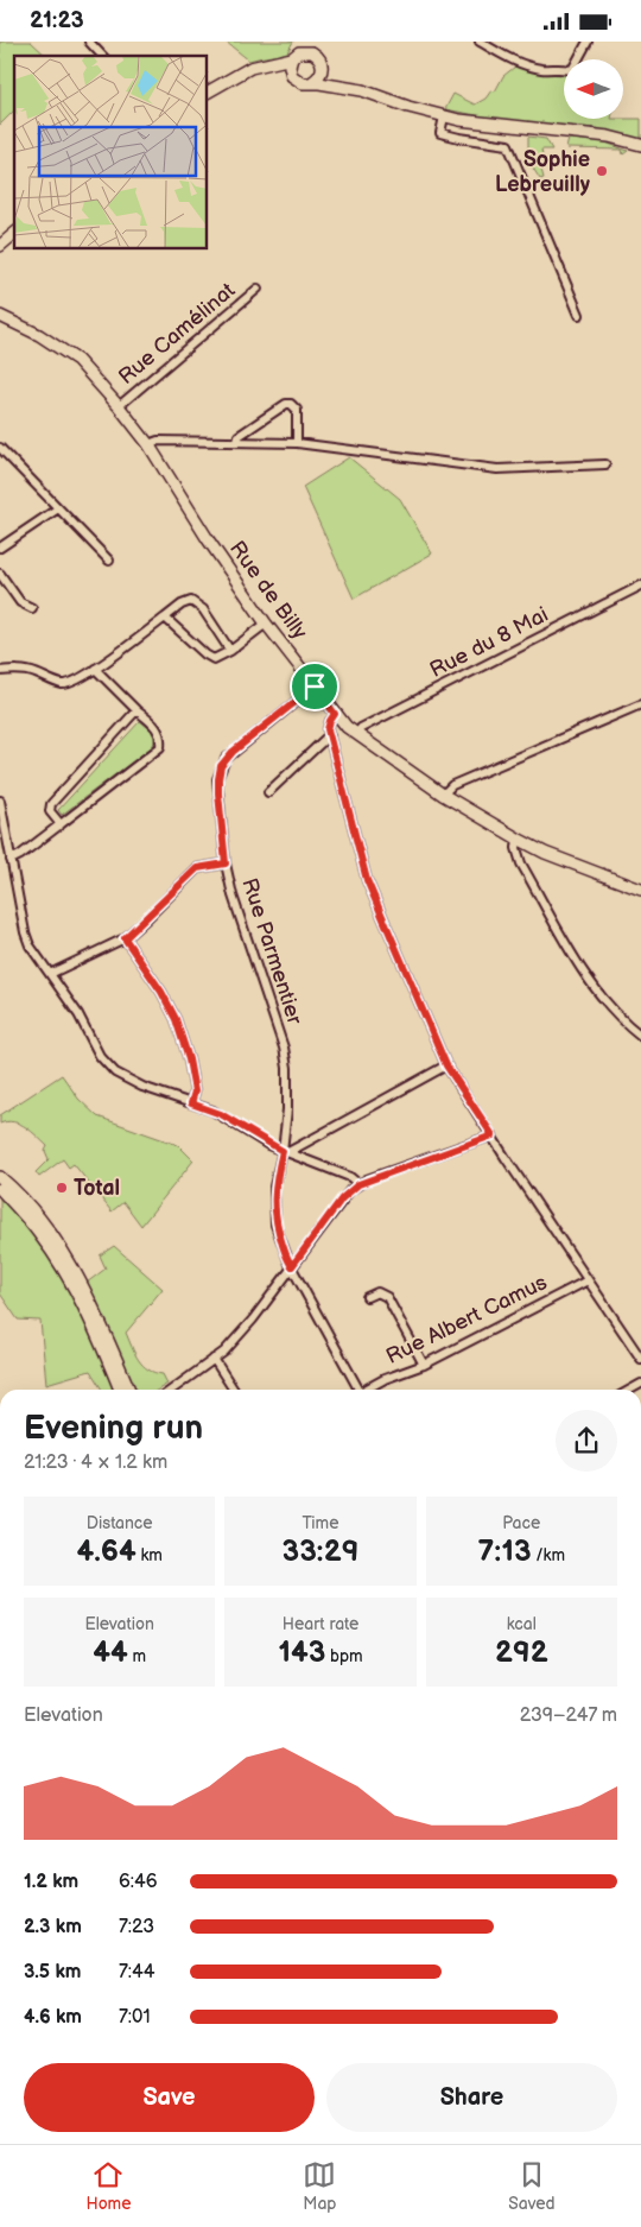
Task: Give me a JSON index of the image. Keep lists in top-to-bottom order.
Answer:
{
  "streets": {
    "street": [
      "Rue Camélinat",
      "Rue de Billy",
      "Rue du 8 Mai",
      "Rue Parmentier",
      "Rue Albert Camus"
    ]
  },
  "crossings": [
    ["Rue Camélinat", "Rue de Billy"],
    ["Rue de Billy", "Rue du 8 Mai"],
    ["Rue de Billy", "Rue Parmentier"]
  ],
  "places": ["Sophie Lebreuilly", "Total"],
  "north": "left",
  "page": {
    "status": "21:23",
    "heading": ["Evening run", "21:23 · 4 × 1.2 km"],
    "stats": [
      ["Distance", "4.64 km"],
      ["Time", "33:29"],
      ["Pace", "7:13 /km"],
      ["Elevation", "44 m"],
      ["Heart rate", "143 bpm"],
      ["kcal", "292"]
    ],
    "chart": ["Elevation", "239–247 m"],
    "list": [
      {
        "name": "1.2 km",
        "note": "6:46"
      },
      {
        "name": "2.3 km",
        "note": "7:23"
      },
      {
        "name": "3.5 km",
        "note": "7:44"
      },
      {
        "name": "4.6 km",
        "note": "7:01"
      }
    ],
    "buttons": ["Save", "Share"],
    "tabs": ["Home", "Map", "Saved"]
  }
}
